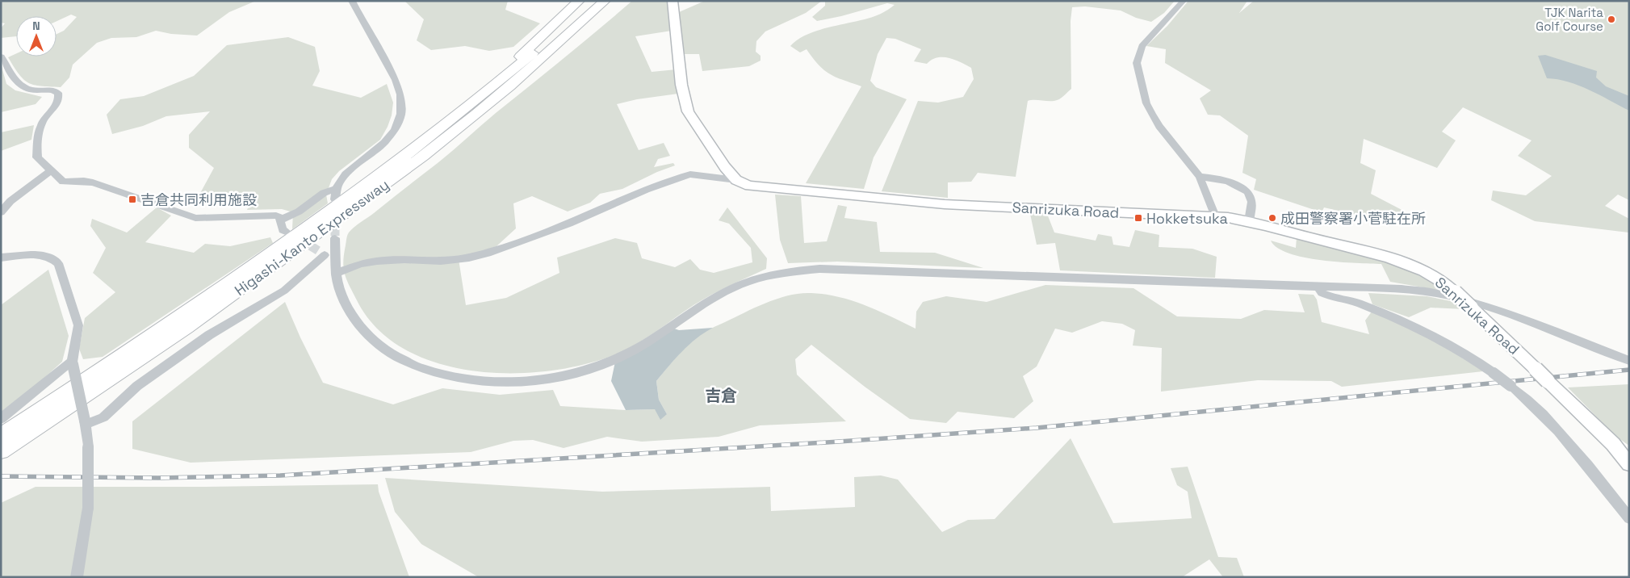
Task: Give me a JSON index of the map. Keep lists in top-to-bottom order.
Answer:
{
  "streets": {
    "highway": ["Higashi-Kanto Expressway"],
    "main road": ["Sanrizuka Road"]
  },
  "districts": ["吉倉"],
  "places": {
    "other": ["TJK Narita Golf Course", "成田警察署小菅駐在所"],
    "transit": ["吉倉共同利用施設", "Hokketsuka"]
  },
  "north": "top"
}
